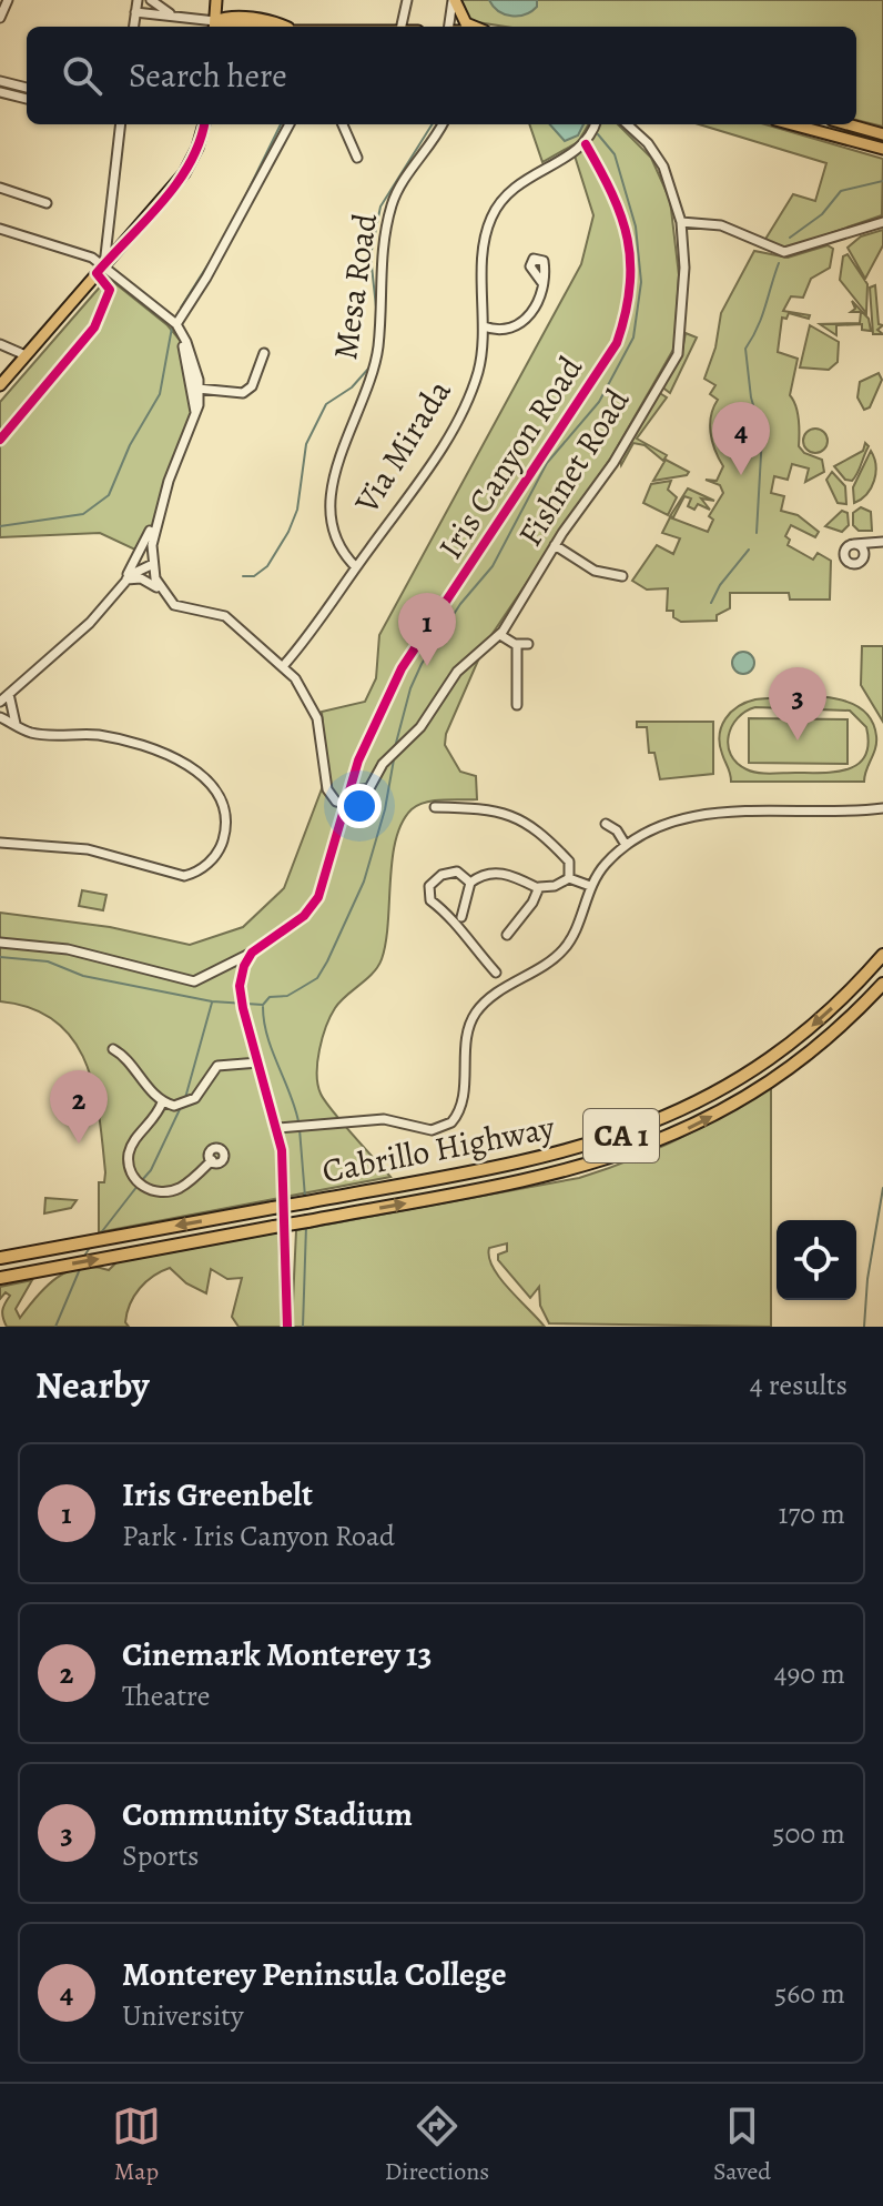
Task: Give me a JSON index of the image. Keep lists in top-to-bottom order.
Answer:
{
  "streets": {
    "highway": ["CA 1", "Cabrillo Highway"],
    "street": [
      "Mesa Road",
      "Via Mirada",
      "Iris Canyon Road",
      "Fishnet Road"
    ]
  },
  "crossings": [
    ["Mesa Road", "Via Mirada"],
    ["Via Mirada", "Iris Canyon Road"],
    ["Iris Canyon Road", "Fishnet Road"]
  ],
  "page": {
    "search": "Search here",
    "pins": [
      "4",
      "1",
      "3",
      "2"
    ],
    "heading": ["Nearby", "4 results"],
    "list": [
      {
        "mark": "1",
        "name": "Iris Greenbelt",
        "note": "Park · Iris Canyon Road",
        "value": "170 m"
      },
      {
        "mark": "2",
        "name": "Cinemark Monterey 13",
        "note": "Theatre",
        "value": "490 m"
      },
      {
        "mark": "3",
        "name": "Community Stadium",
        "note": "Sports",
        "value": "500 m"
      },
      {
        "mark": "4",
        "name": "Monterey Peninsula College",
        "note": "University",
        "value": "560 m"
      }
    ],
    "nav": ["Map", "Directions", "Saved"]
  }
}
